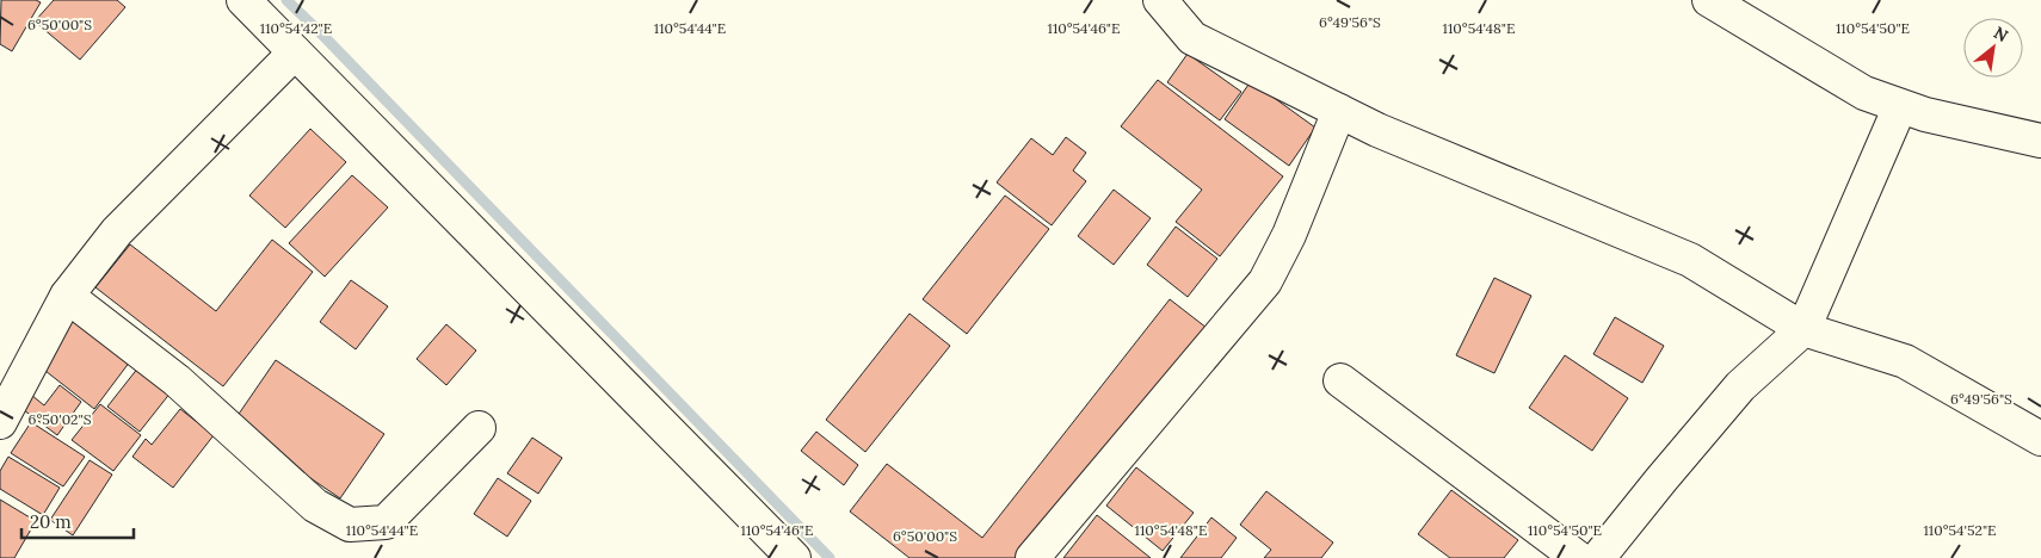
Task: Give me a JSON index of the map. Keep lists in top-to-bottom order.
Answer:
{
  "scale_bar": "20 m",
  "north": "top right",
  "coordinates": [
    "6°49'56\"S",
    "6°50'00\"S",
    "110°54'44\"E",
    "110°54'46\"E",
    "110°54'48\"E",
    "110°54'50\"E",
    "110°54'42\"E",
    "6°50'02\"S",
    "110°54'52\"E"
  ]
}
